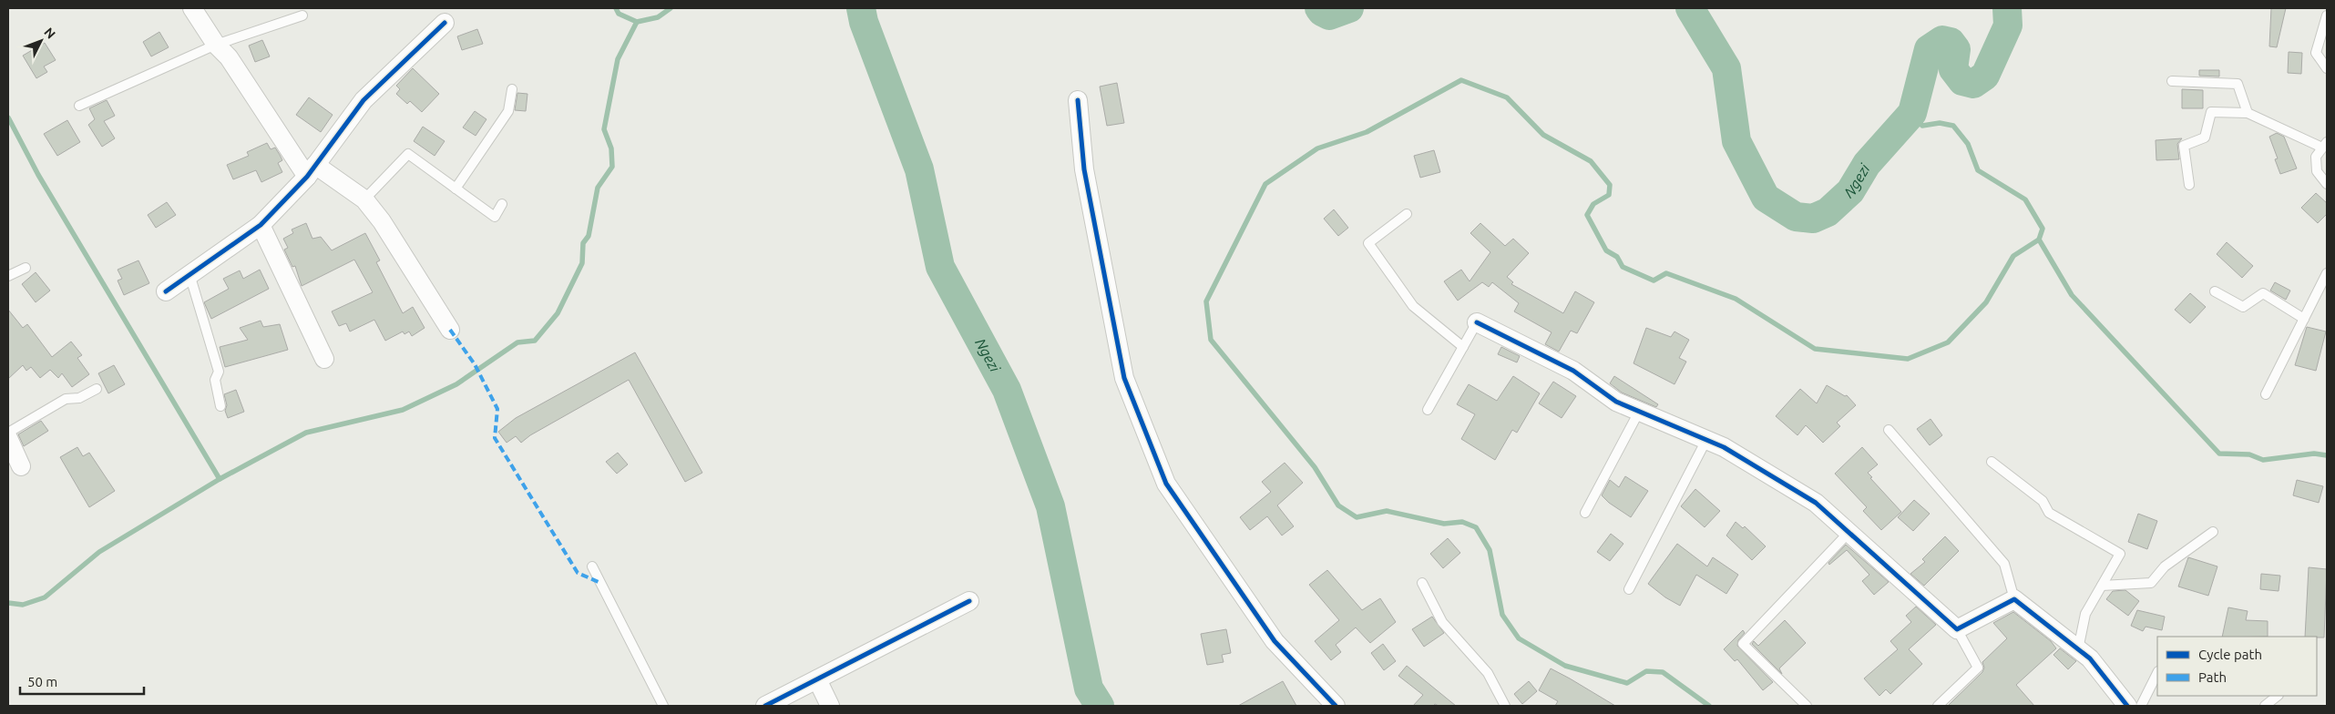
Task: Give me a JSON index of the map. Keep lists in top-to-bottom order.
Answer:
{
  "water": ["Ngezi"],
  "legend": ["Cycle path", "Path"],
  "scale_bar": "50 m",
  "north": "top right"
}
